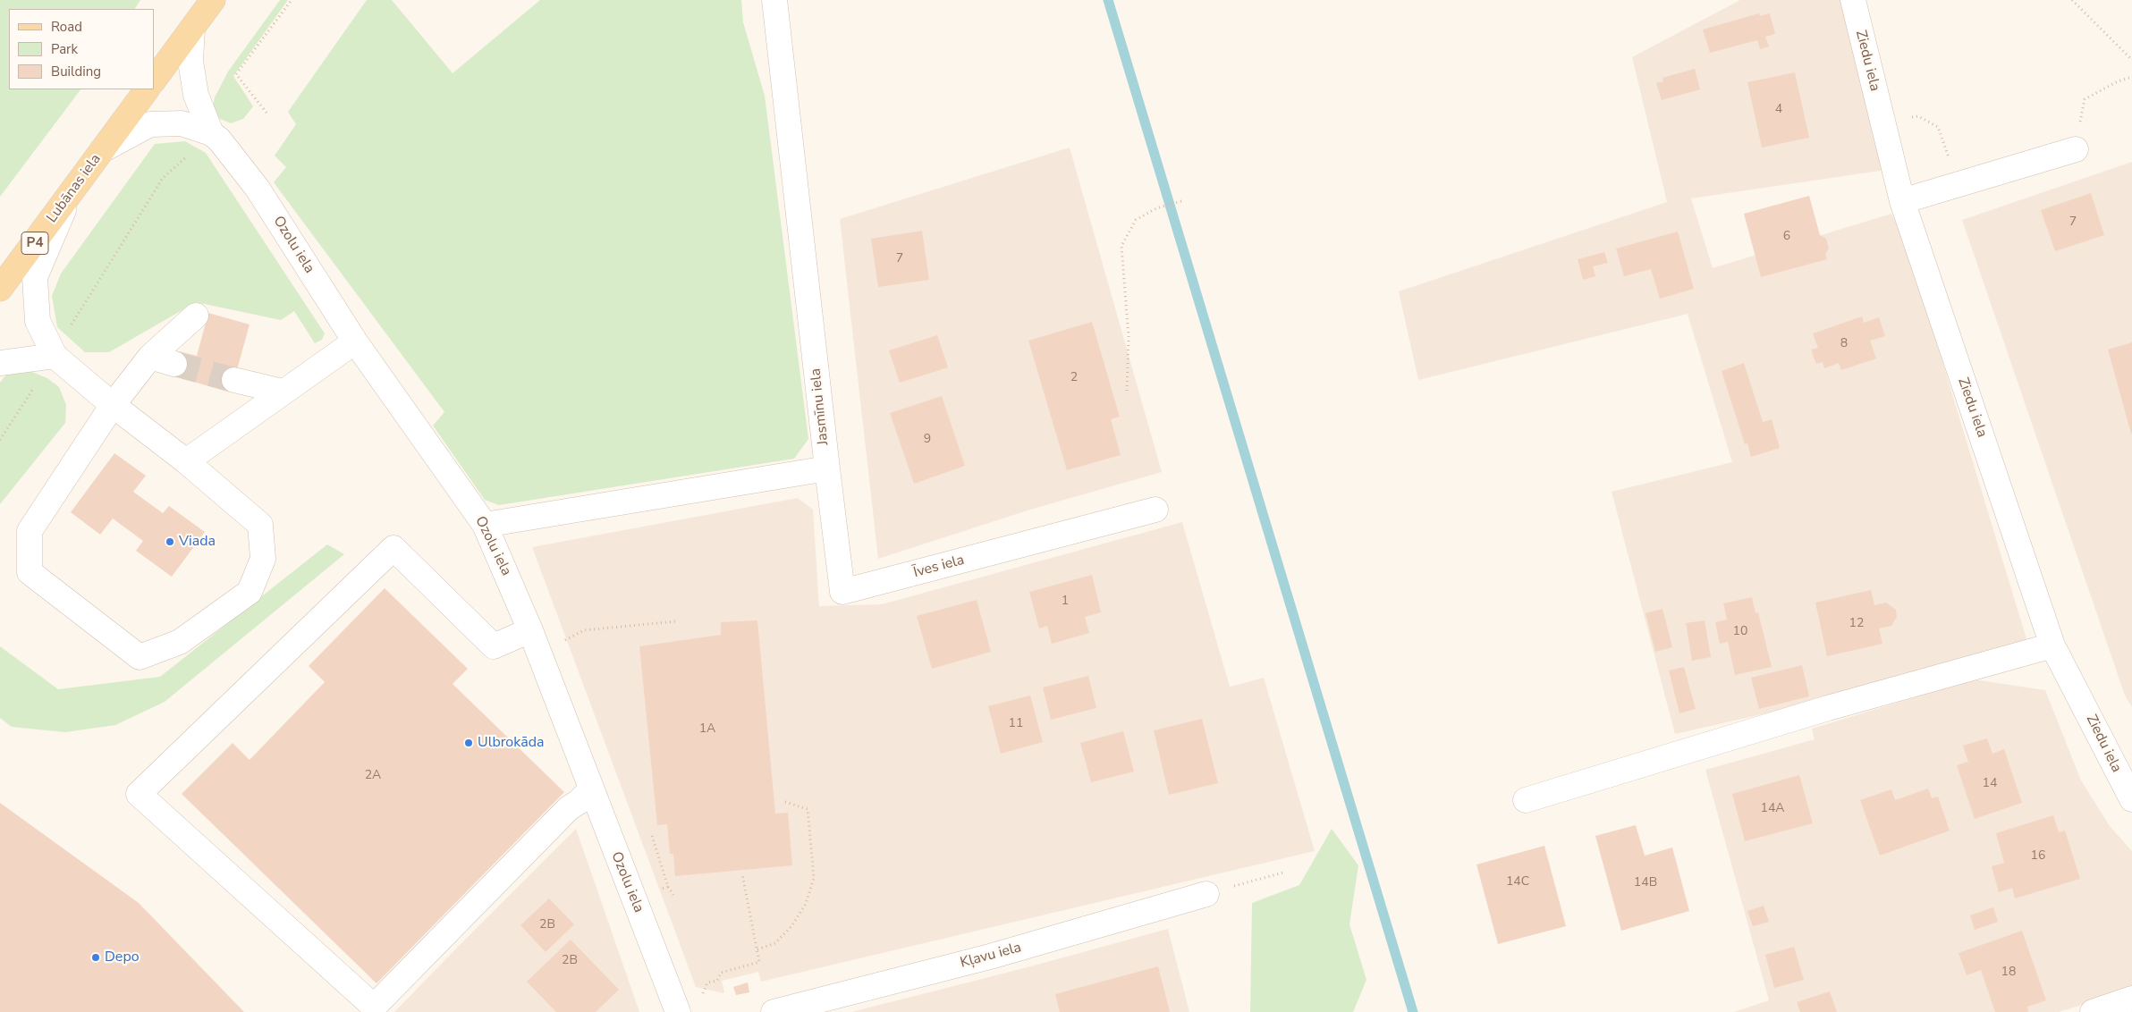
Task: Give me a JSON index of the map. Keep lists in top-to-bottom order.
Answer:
{
  "streets": {
    "main road": ["Lubānas iela", "P4"],
    "street": [
      "Ziedu iela",
      "Ozolu iela",
      "Jasmīnu iela",
      "Īves iela",
      "Kļavu iela"
    ]
  },
  "crossings": [
    ["Jasmīnu iela", "Īves iela"]
  ],
  "places": ["Viada", "Ulbrokāda", "Depo"],
  "house_numbers": [
    "4",
    "7",
    "6",
    "7",
    "8",
    "2",
    "9",
    "1",
    "12",
    "10",
    "11",
    "1A",
    "2A",
    "14",
    "14A",
    "16",
    "14C",
    "14B",
    "2B",
    "2B",
    "18"
  ],
  "legend": ["Road", "Park", "Building"]
}
